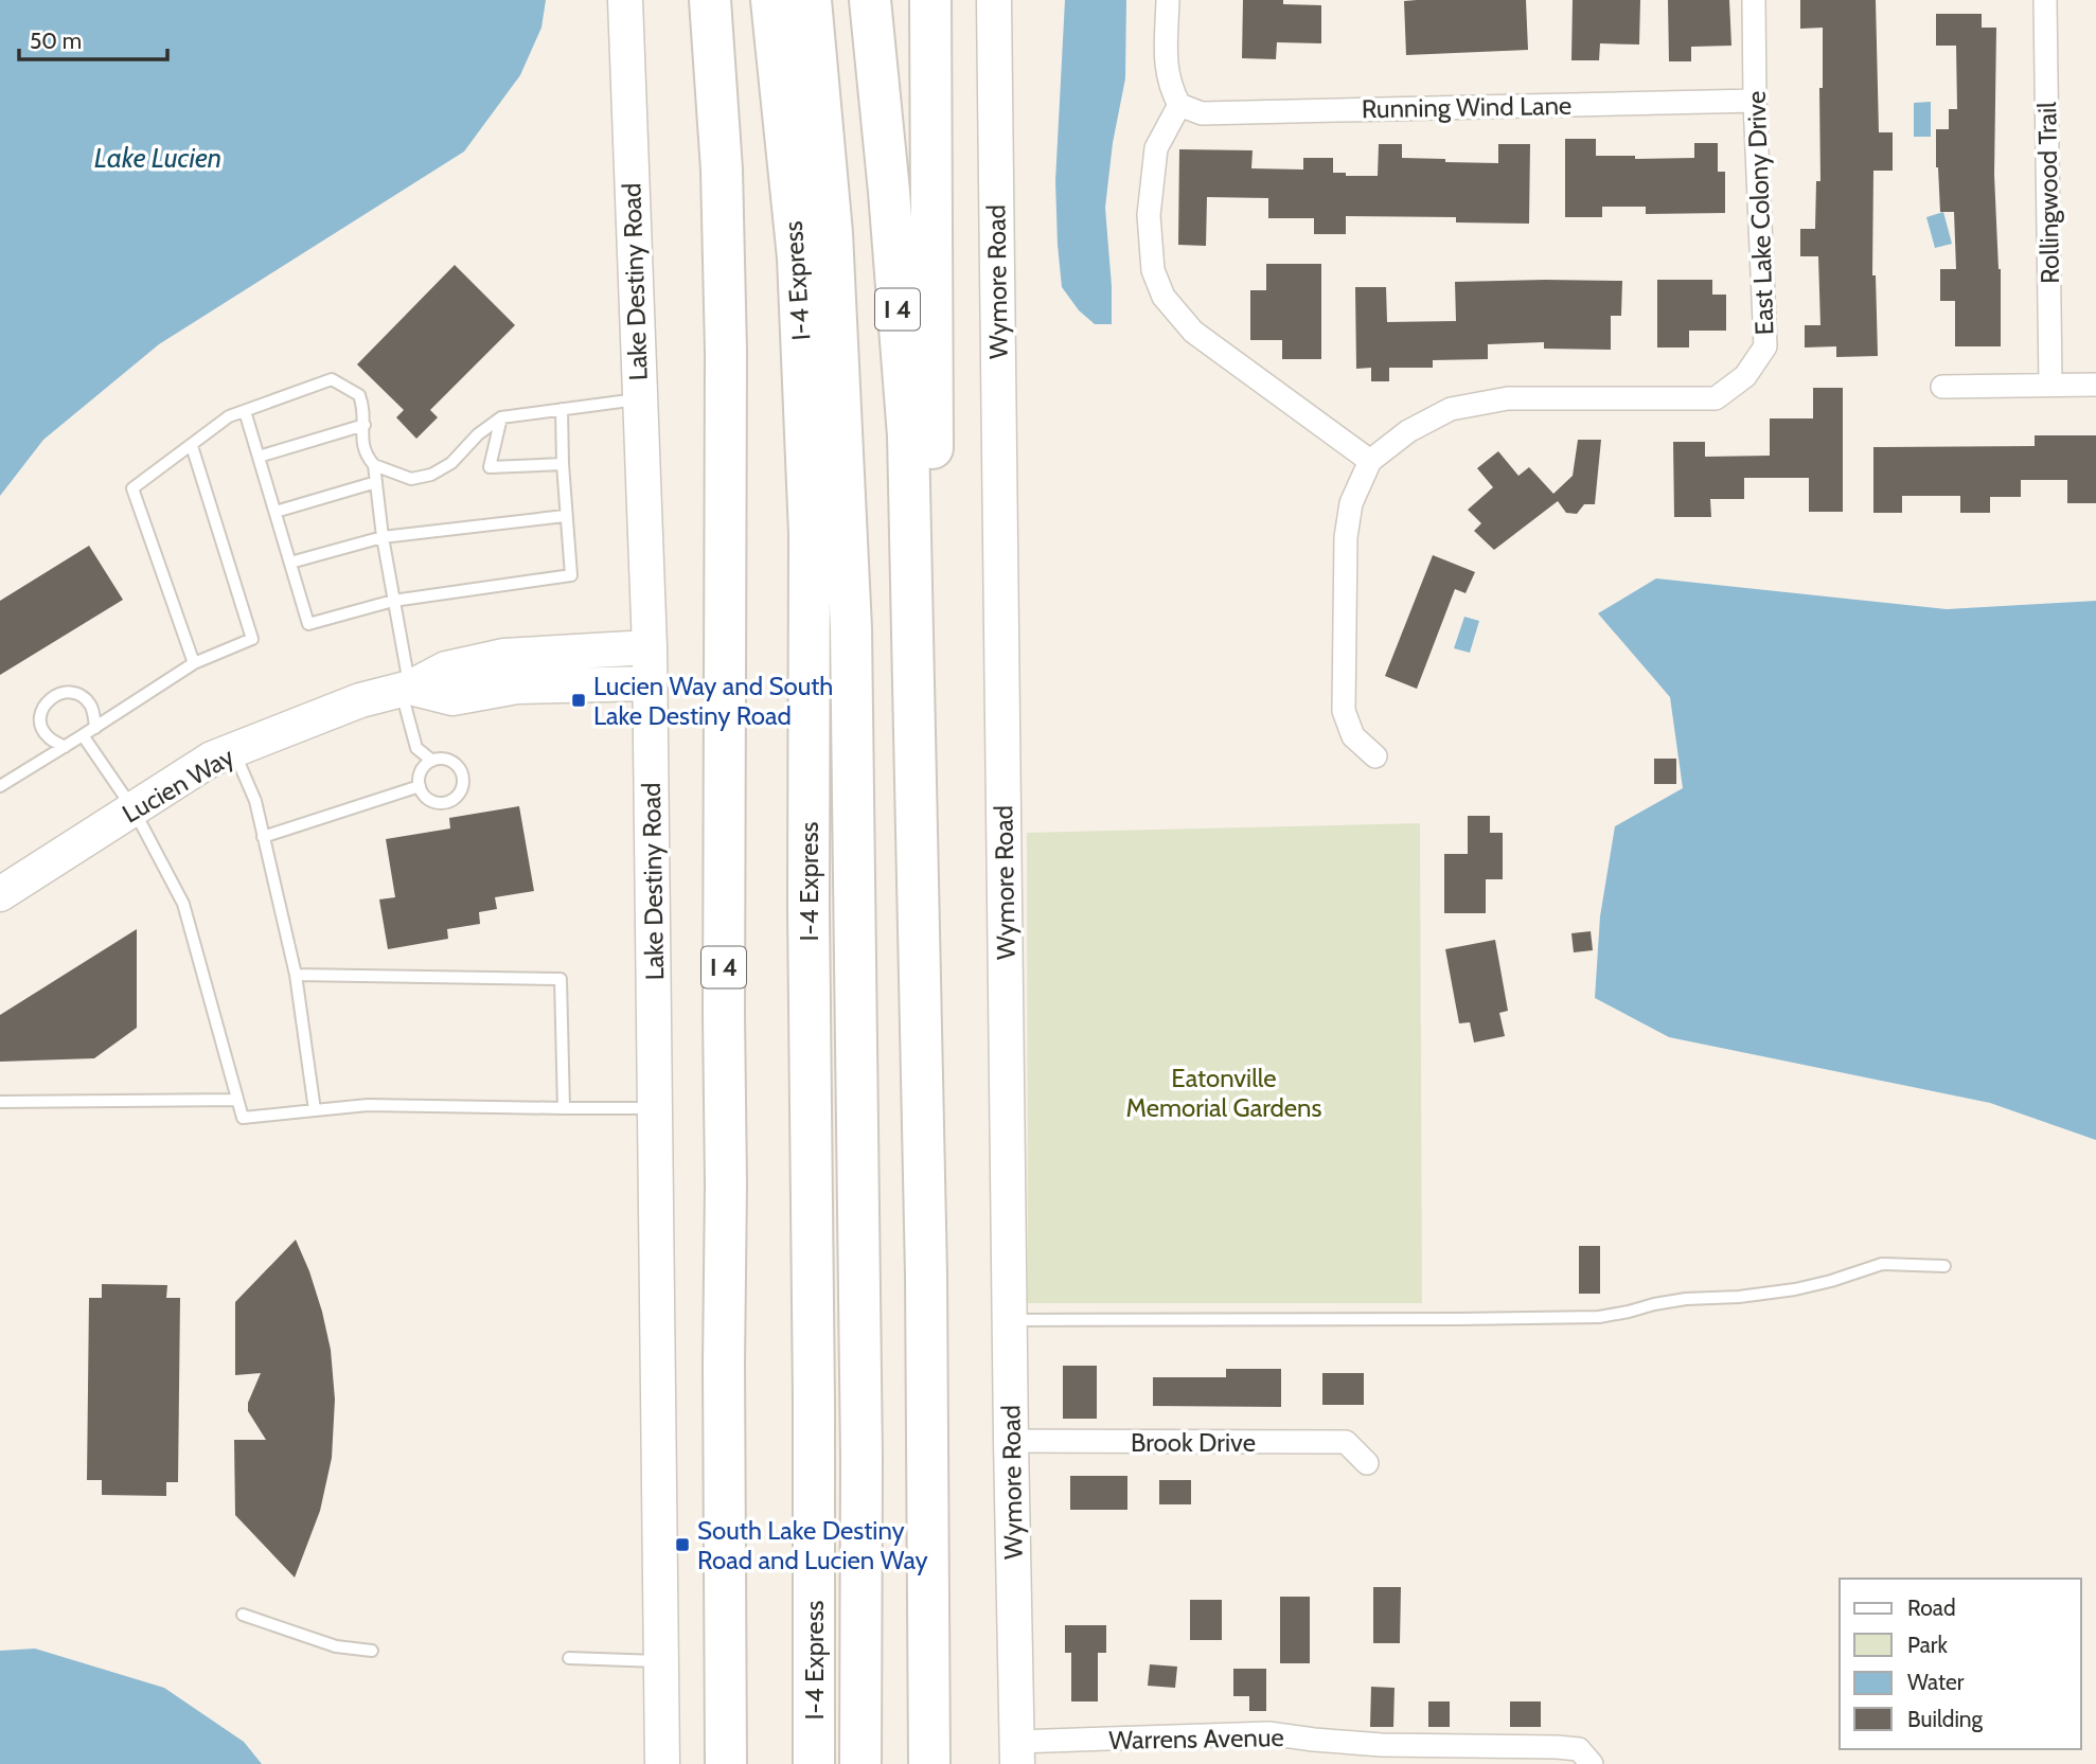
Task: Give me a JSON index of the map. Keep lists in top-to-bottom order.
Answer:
{
  "streets": {
    "highway": ["I-4 Express", "I 4"],
    "street": [
      "Running Wind Lane",
      "Rollingwood Trail",
      "East Lake Colony Drive",
      "Lake Destiny Road",
      "Wymore Road",
      "Lucien Way",
      "Brook Drive",
      "Warrens Avenue"
    ]
  },
  "crossings": [
    ["Running Wind Lane", "East Lake Colony Drive"],
    ["Lake Destiny Road", "Lucien Way"],
    ["Wymore Road", "Brook Drive"],
    ["Wymore Road", "Warrens Avenue"]
  ],
  "water": ["Lake Lucien"],
  "parks": ["Eatonville Memorial Gardens"],
  "places": {
    "transit": ["Lucien Way and South Lake Destiny Road", "South Lake Destiny Road and Lucien Way"]
  },
  "legend": [
    "Road",
    "Park",
    "Water",
    "Building"
  ],
  "scale_bar": "50 m"
}
